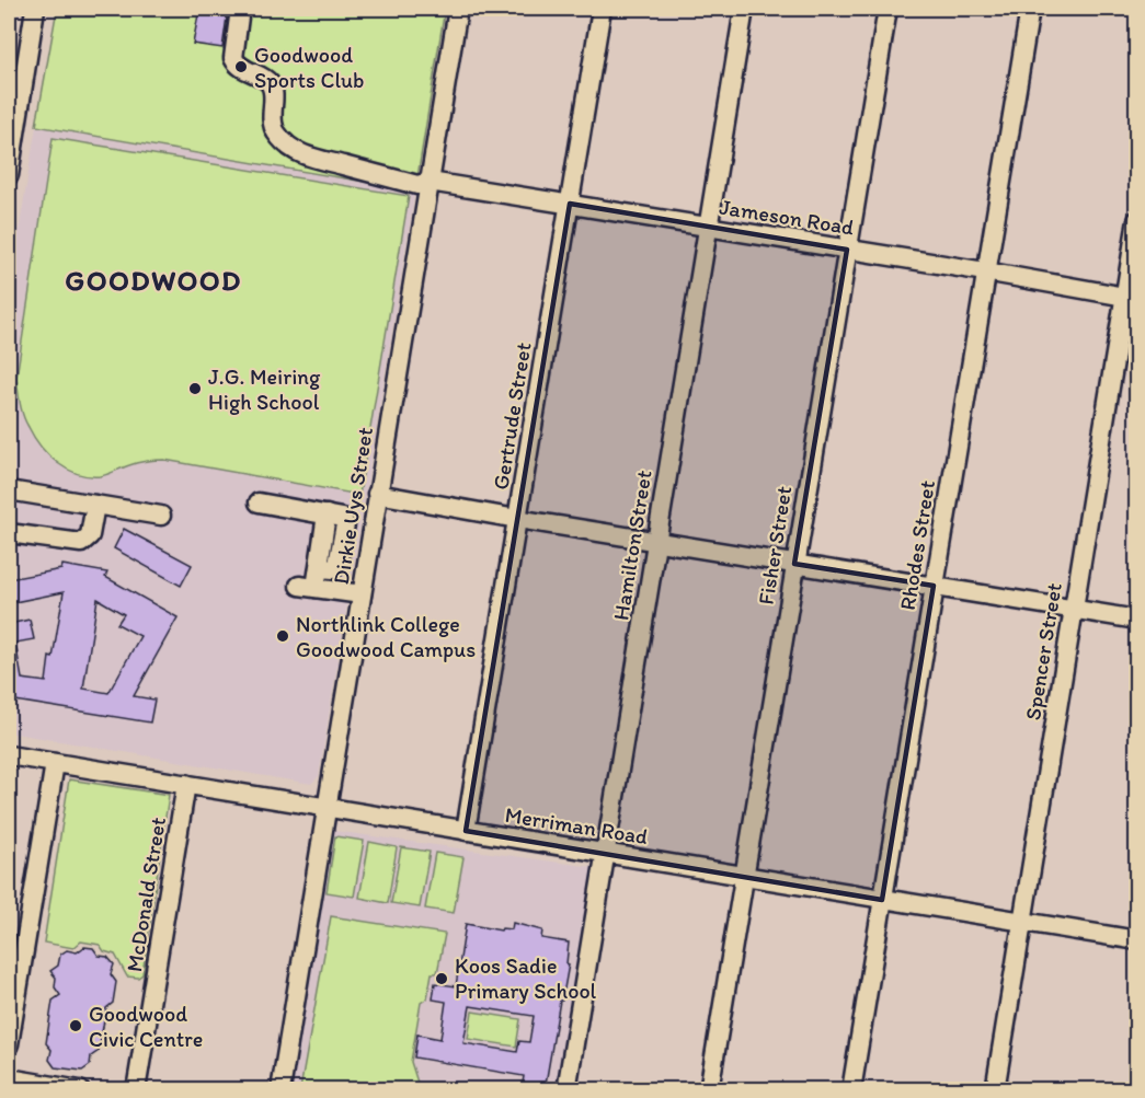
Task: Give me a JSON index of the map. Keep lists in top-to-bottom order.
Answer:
{
  "streets": {
    "street": [
      "Jameson Road",
      "Gertrude Street",
      "Dirkie Uys Street",
      "Hamilton Street",
      "Fisher Street",
      "Rhodes Street",
      "Spencer Street",
      "Merriman Road",
      "McDonald Street"
    ]
  },
  "crossings": [
    ["Jameson Road", "Gertrude Street"],
    ["Jameson Road", "Dirkie Uys Street"],
    ["Jameson Road", "Hamilton Street"],
    ["Jameson Road", "Fisher Street"],
    ["Jameson Road", "Rhodes Street"],
    ["Jameson Road", "Spencer Street"],
    ["Gertrude Street", "Merriman Road"],
    ["Dirkie Uys Street", "Merriman Road"],
    ["Hamilton Street", "Merriman Road"],
    ["Fisher Street", "Merriman Road"],
    ["Rhodes Street", "Merriman Road"],
    ["Spencer Street", "Merriman Road"],
    ["Merriman Road", "McDonald Street"]
  ],
  "districts": ["GOODWOOD"],
  "places": [
    "Goodwood Sports Club",
    "J.G. Meiring High School",
    "Northlink College Goodwood Campus",
    "Koos Sadie Primary School",
    "Goodwood Civic Centre"
  ]
}
